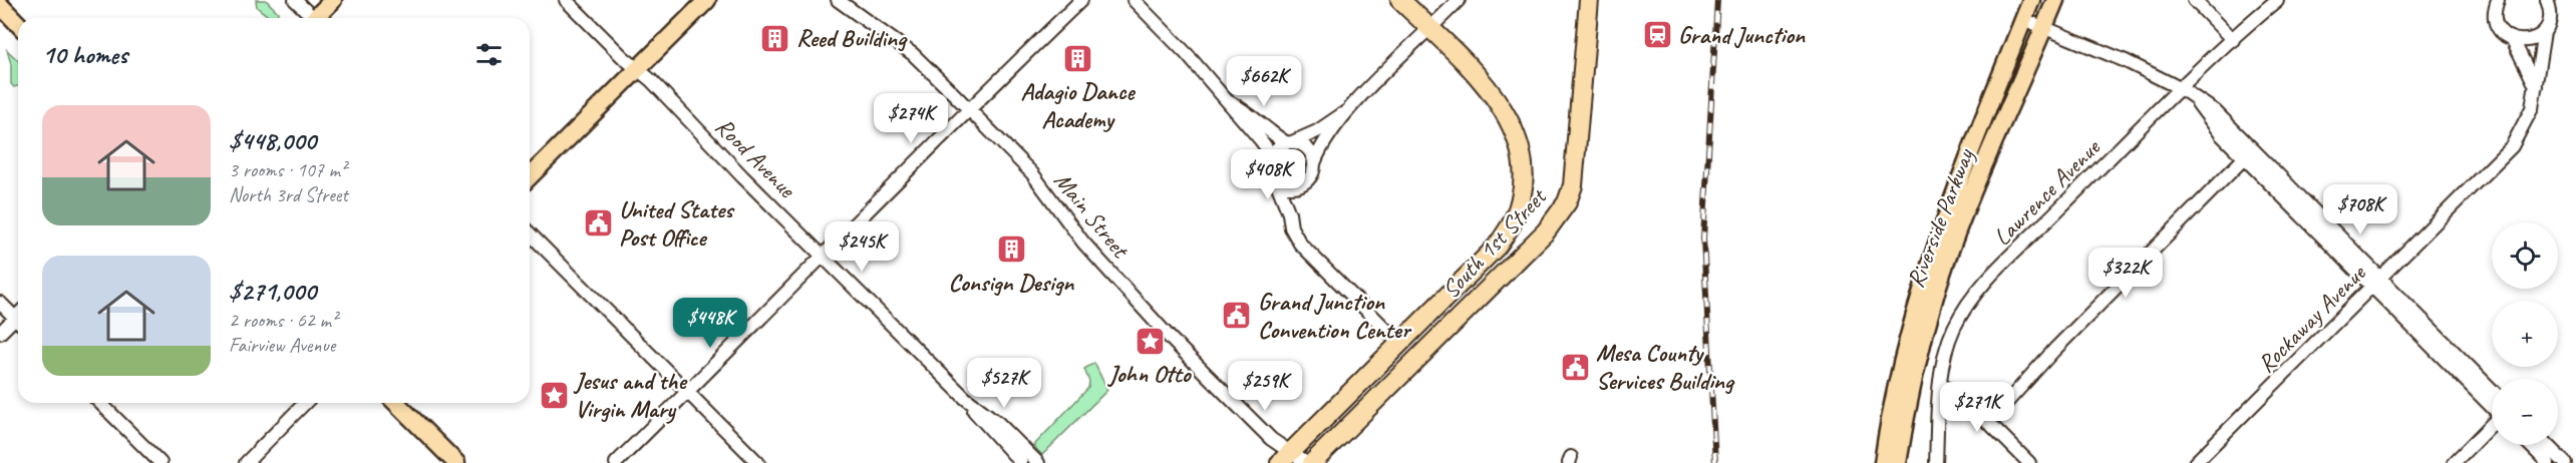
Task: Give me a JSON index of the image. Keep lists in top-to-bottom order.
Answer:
{
  "streets": {
    "highway": ["South 1st Street"],
    "main road": ["Riverside Parkway"],
    "street": [
      "Rood Avenue",
      "Lawrence Avenue",
      "Main Street",
      "Rockaway Avenue"
    ]
  },
  "crossings": [
    ["Main Street", "South 1st Street"]
  ],
  "places": {
    "station": ["Grand Junction"],
    "building": ["Reed Building", "Adagio Dance Academy", "Consign Design"],
    "public building": ["United States Post Office", "Grand Junction Convention Center", "Mesa County Services Building"],
    "place": ["John Otto", "Jesus and the Virgin Mary"]
  },
  "page": {
    "heading": "10 homes",
    "price": [
      "$662K",
      "$274K",
      "$408K",
      "$708K",
      "$245K",
      "$322K",
      "$448K",
      "$527K",
      "$259K",
      "$271K"
    ],
    "list": [
      {
        "name": "$448,000",
        "note": "3 rooms · 107 m² · North 3rd Street"
      },
      {
        "name": "$271,000",
        "note": "2 rooms · 62 m² · Fairview Avenue"
      }
    ],
    "map_buttons": ["+", "−"]
  }
}
